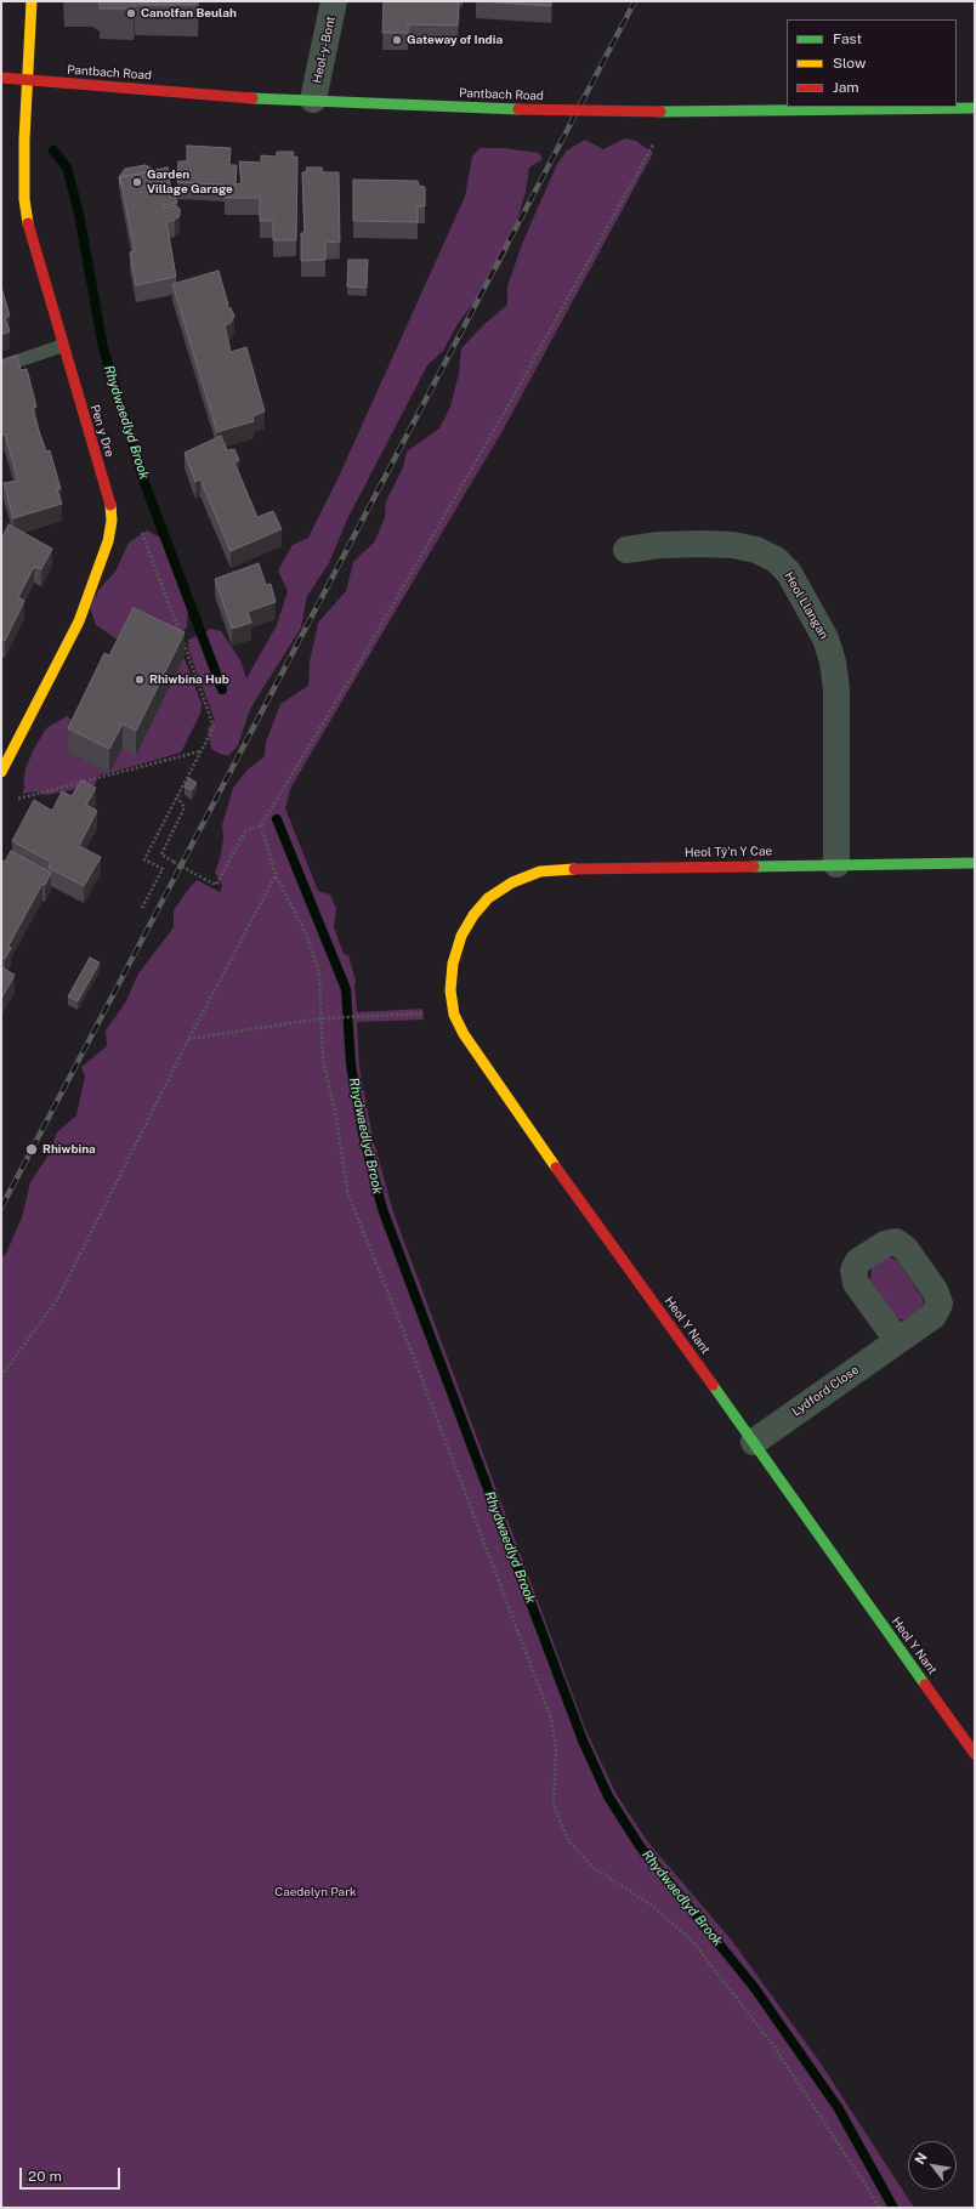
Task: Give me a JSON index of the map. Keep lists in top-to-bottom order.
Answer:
{
  "streets": {
    "street": [
      "Heol-y-Bont",
      "Pantbach Road",
      "Pen y Dre",
      "Heol Llangan",
      "Heol Tŷ'n Y Cae",
      "Heol Y Nant",
      "Lydford Close"
    ]
  },
  "crossings": [
    ["Heol-y-Bont", "Pantbach Road"],
    ["Pantbach Road", "Pen y Dre"],
    ["Heol Llangan", "Heol Tŷ'n Y Cae"],
    ["Heol Tŷ'n Y Cae", "Heol Y Nant"],
    ["Heol Y Nant", "Lydford Close"]
  ],
  "water": ["Rhydwaedlyd Brook"],
  "parks": ["Caedelyn Park"],
  "places": [
    "Canolfan Beulah",
    "Gateway of India",
    "Garden Village Garage",
    "Rhiwbina Hub",
    "Rhiwbina"
  ],
  "legend": ["Fast", "Slow", "Jam"],
  "scale_bar": "20 m",
  "north": "top left"
}
